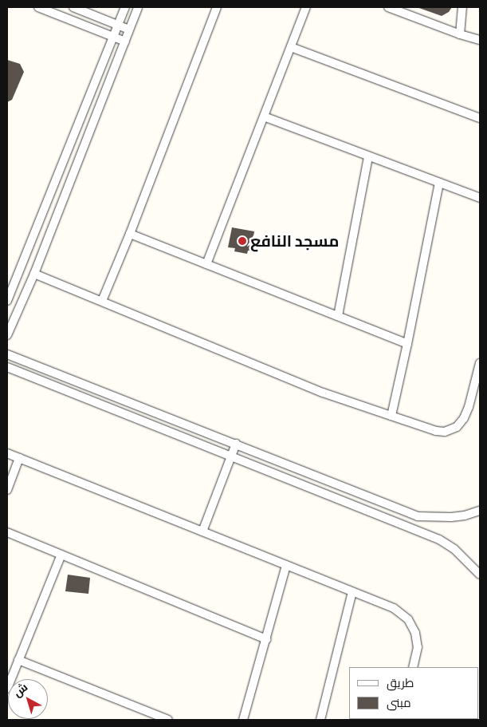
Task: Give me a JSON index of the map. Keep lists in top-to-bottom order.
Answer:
{
  "places": ["مسجد النافع"],
  "legend": ["طريق", "مبنى"],
  "north": "top left"
}
